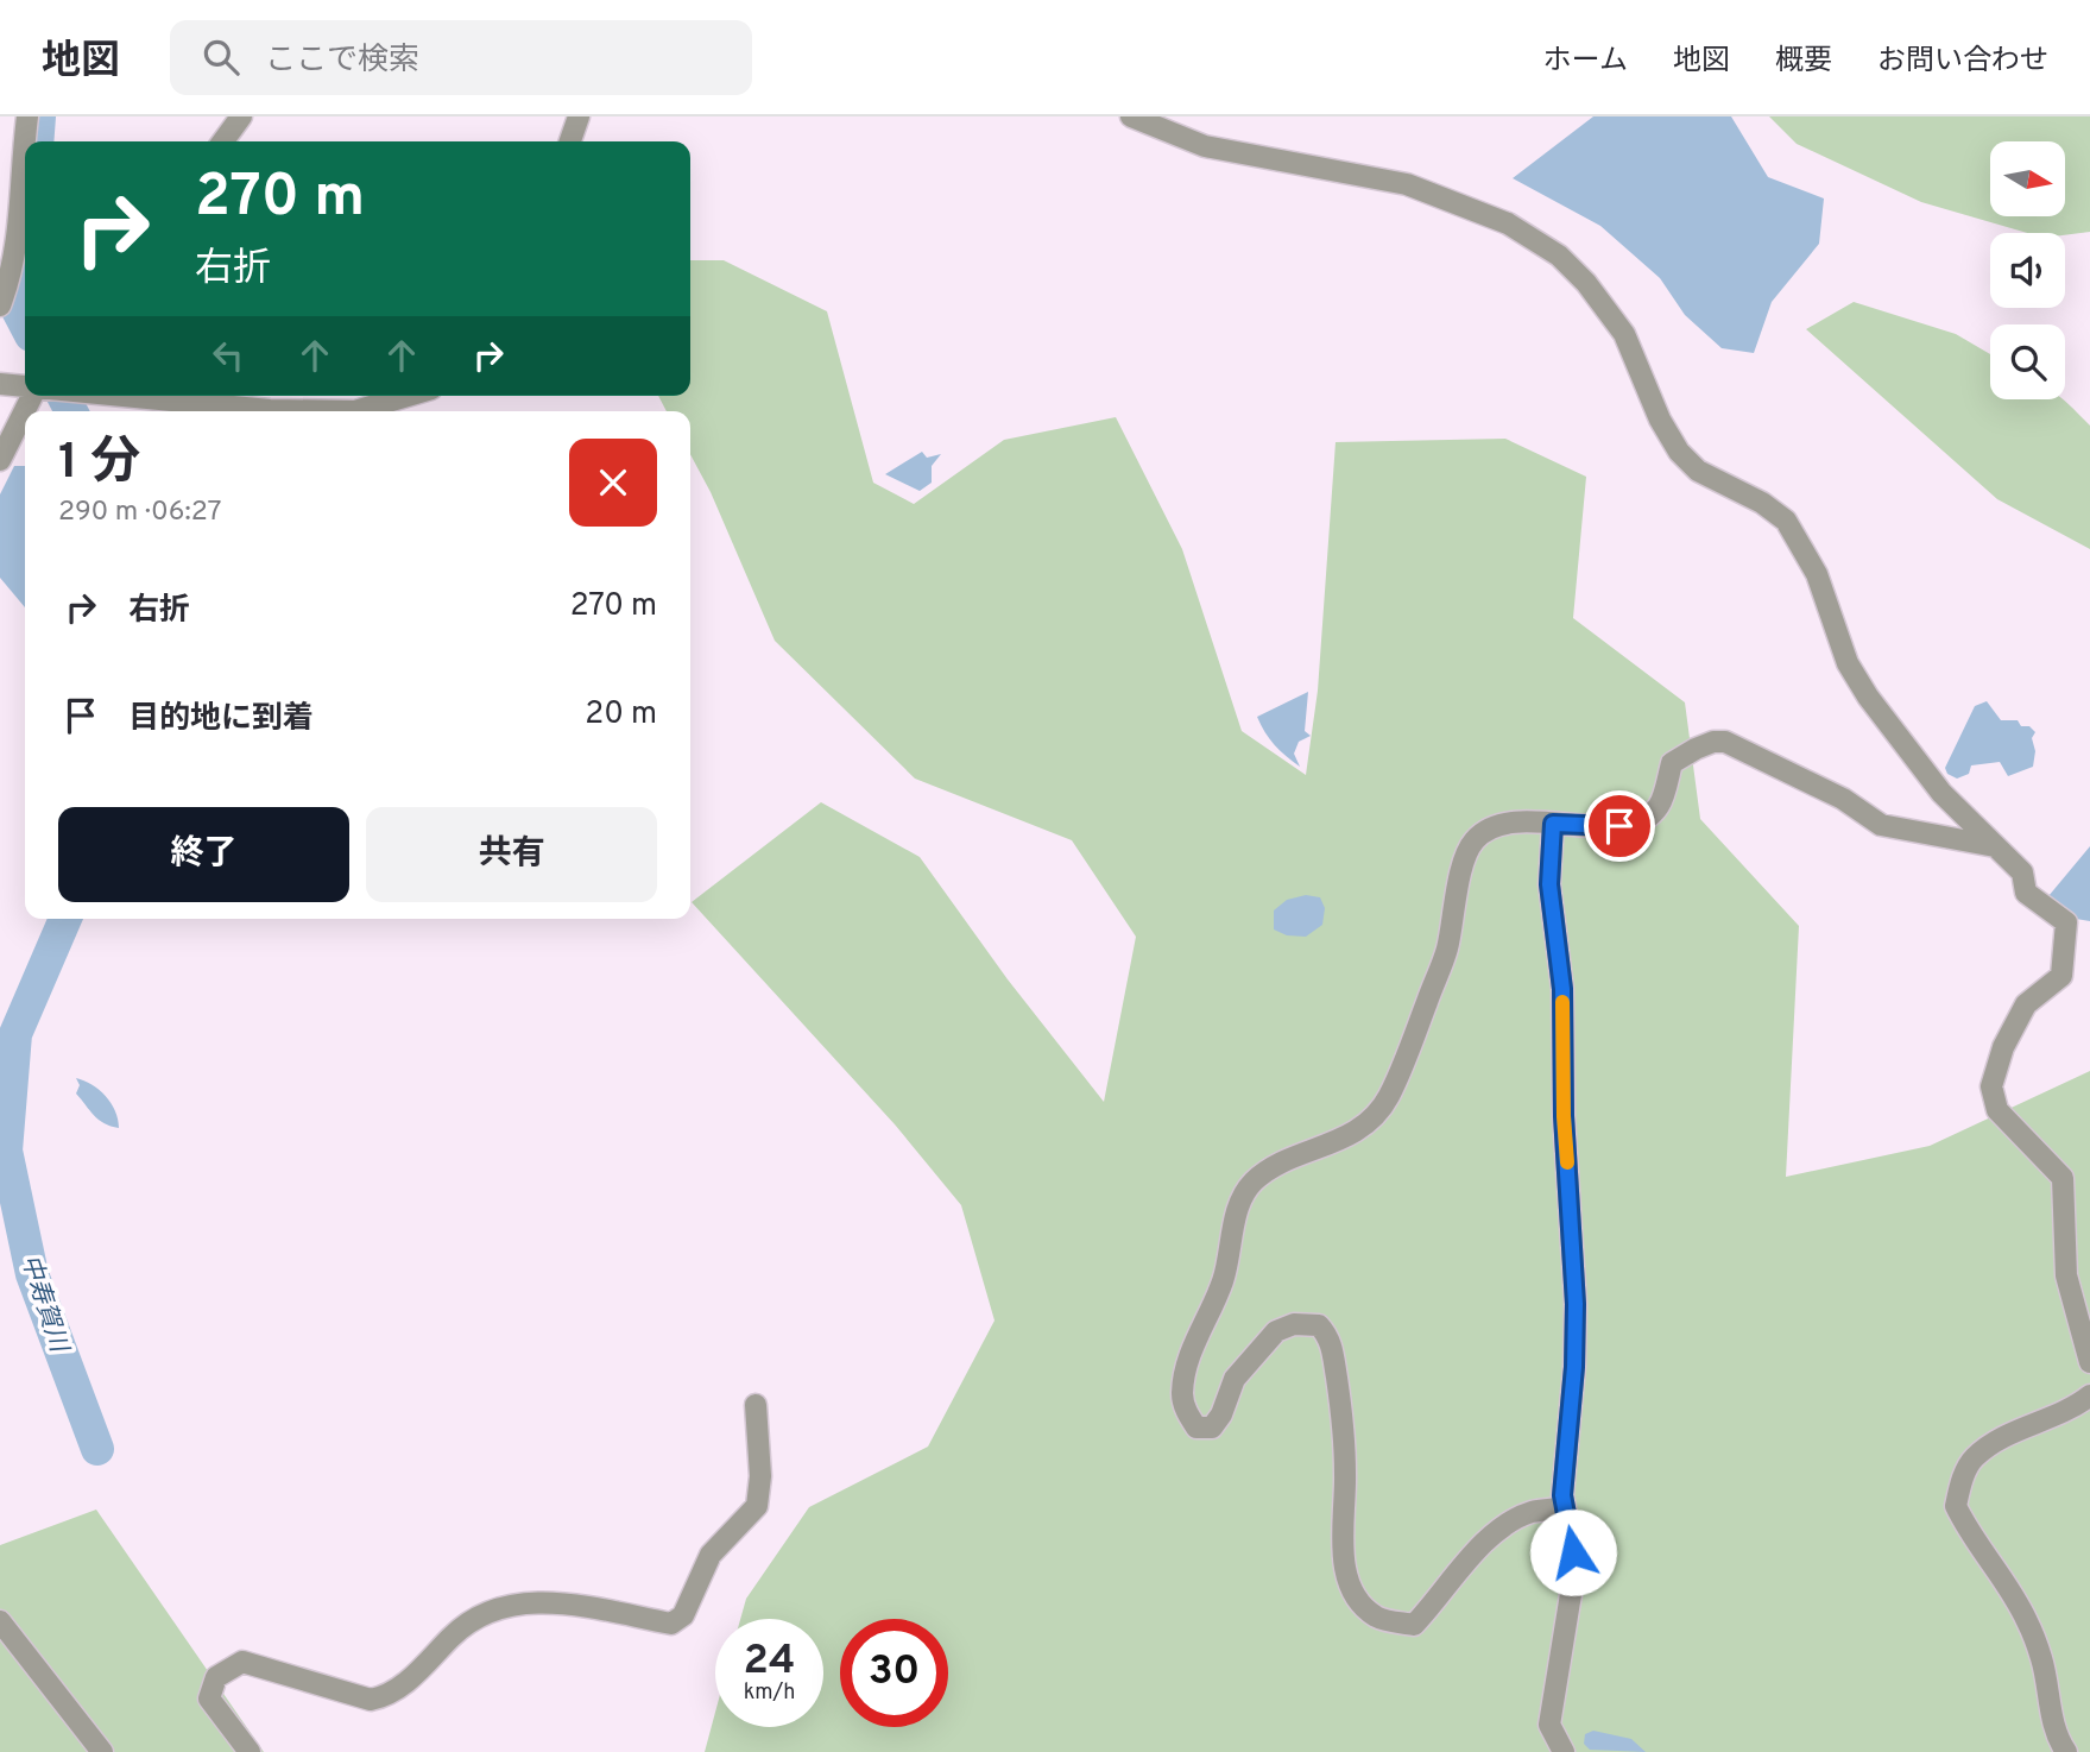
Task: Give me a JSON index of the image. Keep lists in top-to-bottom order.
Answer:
{
  "water": ["中寿賀川"],
  "north": "right",
  "page": {
    "header": "地図",
    "search": "ここで検索",
    "nav": [
      "ホーム",
      "地図",
      "概要",
      "お問い合わせ"
    ],
    "turn": ["270 m", "右折"],
    "heading": ["1 分", "290 m · 06:27"],
    "list": [
      {
        "name": "右折",
        "value": "270 m"
      },
      {
        "name": "目的地に到着",
        "value": "20 m"
      }
    ],
    "buttons": ["終了", "共有"],
    "speed": "24 km/h",
    "limit": "30"
  }
}
